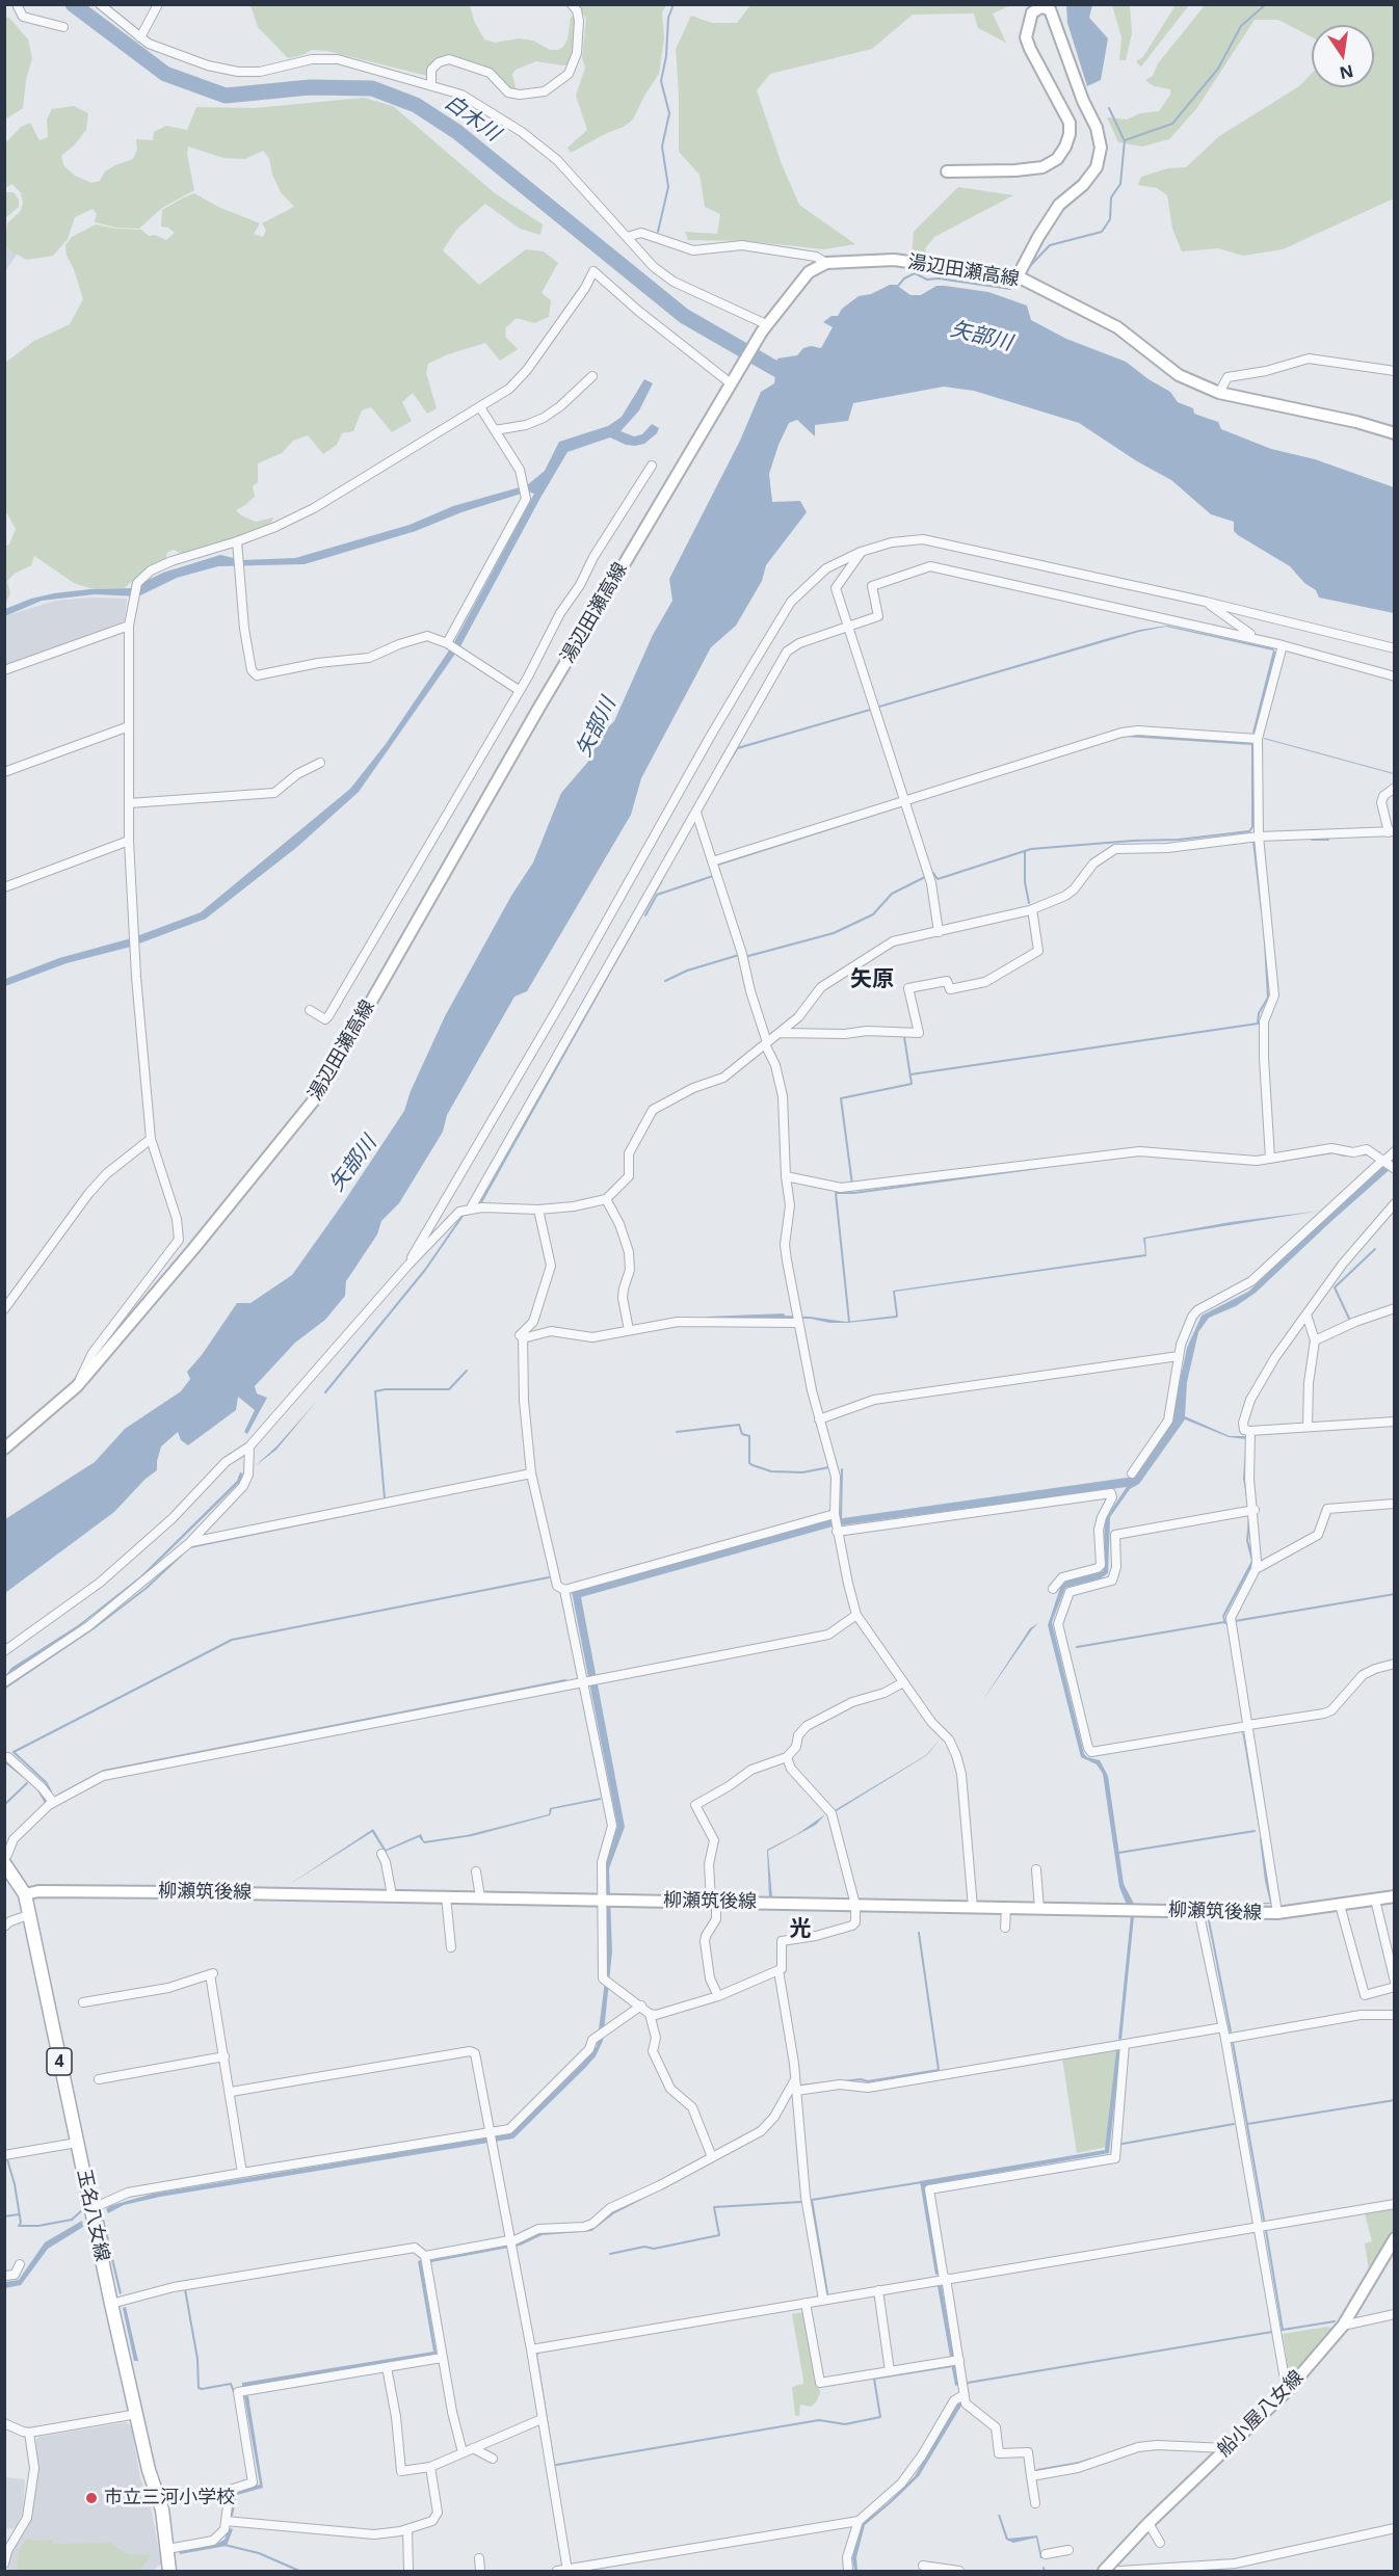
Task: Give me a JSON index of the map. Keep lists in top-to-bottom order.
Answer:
{
  "streets": {
    "main road": [
      "湯辺田瀬高線",
      "柳瀬筑後線",
      "4",
      "玉名八女線",
      "船小屋八女線"
    ]
  },
  "crossings": [
    ["柳瀬筑後線", "玉名八女線"]
  ],
  "districts": ["矢原", "光"],
  "water": ["白木川", "矢部川"],
  "places": ["市立三河小学校"],
  "north": "bottom"
}
